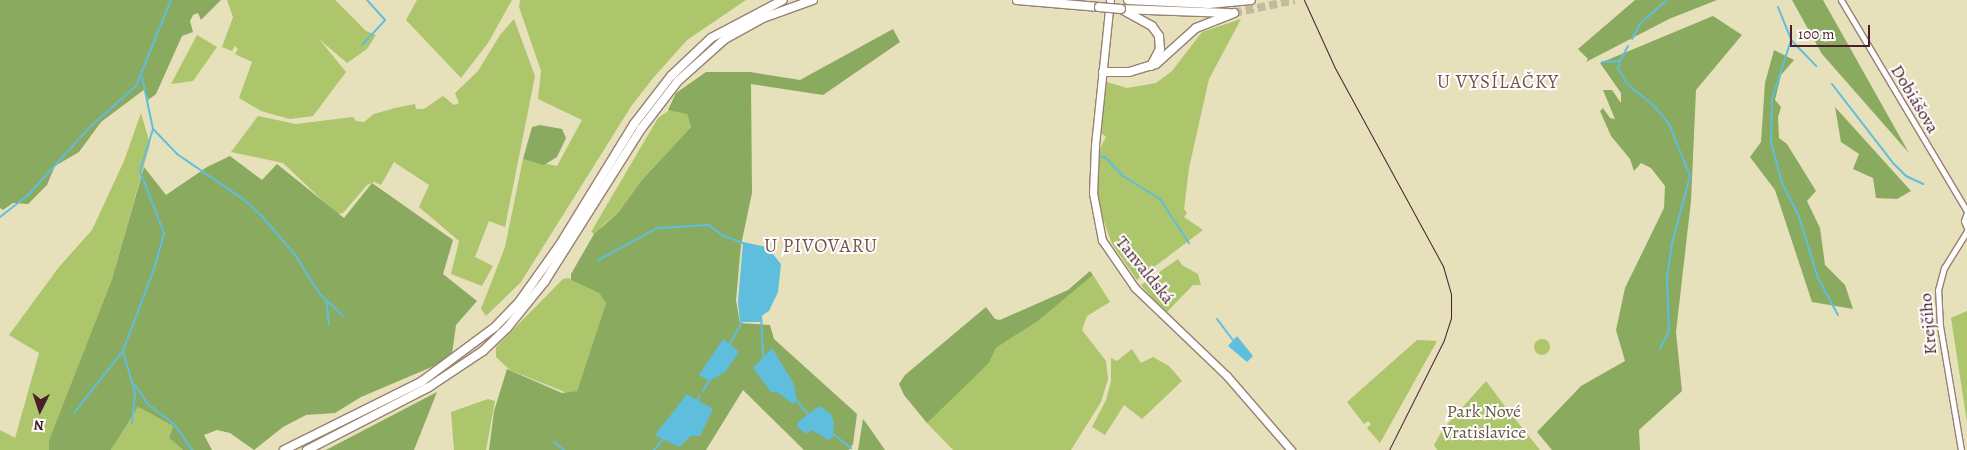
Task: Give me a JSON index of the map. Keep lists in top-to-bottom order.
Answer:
{
  "streets": {
    "main road": ["Tanvaldská"],
    "street": ["Dobiášova", "Krejčího"]
  },
  "districts": ["U VYSÍLAČKY", "U PIVOVARU"],
  "parks": ["Park Nové Vratislavice"],
  "scale_bar": "100 m",
  "north": "bottom"
}
